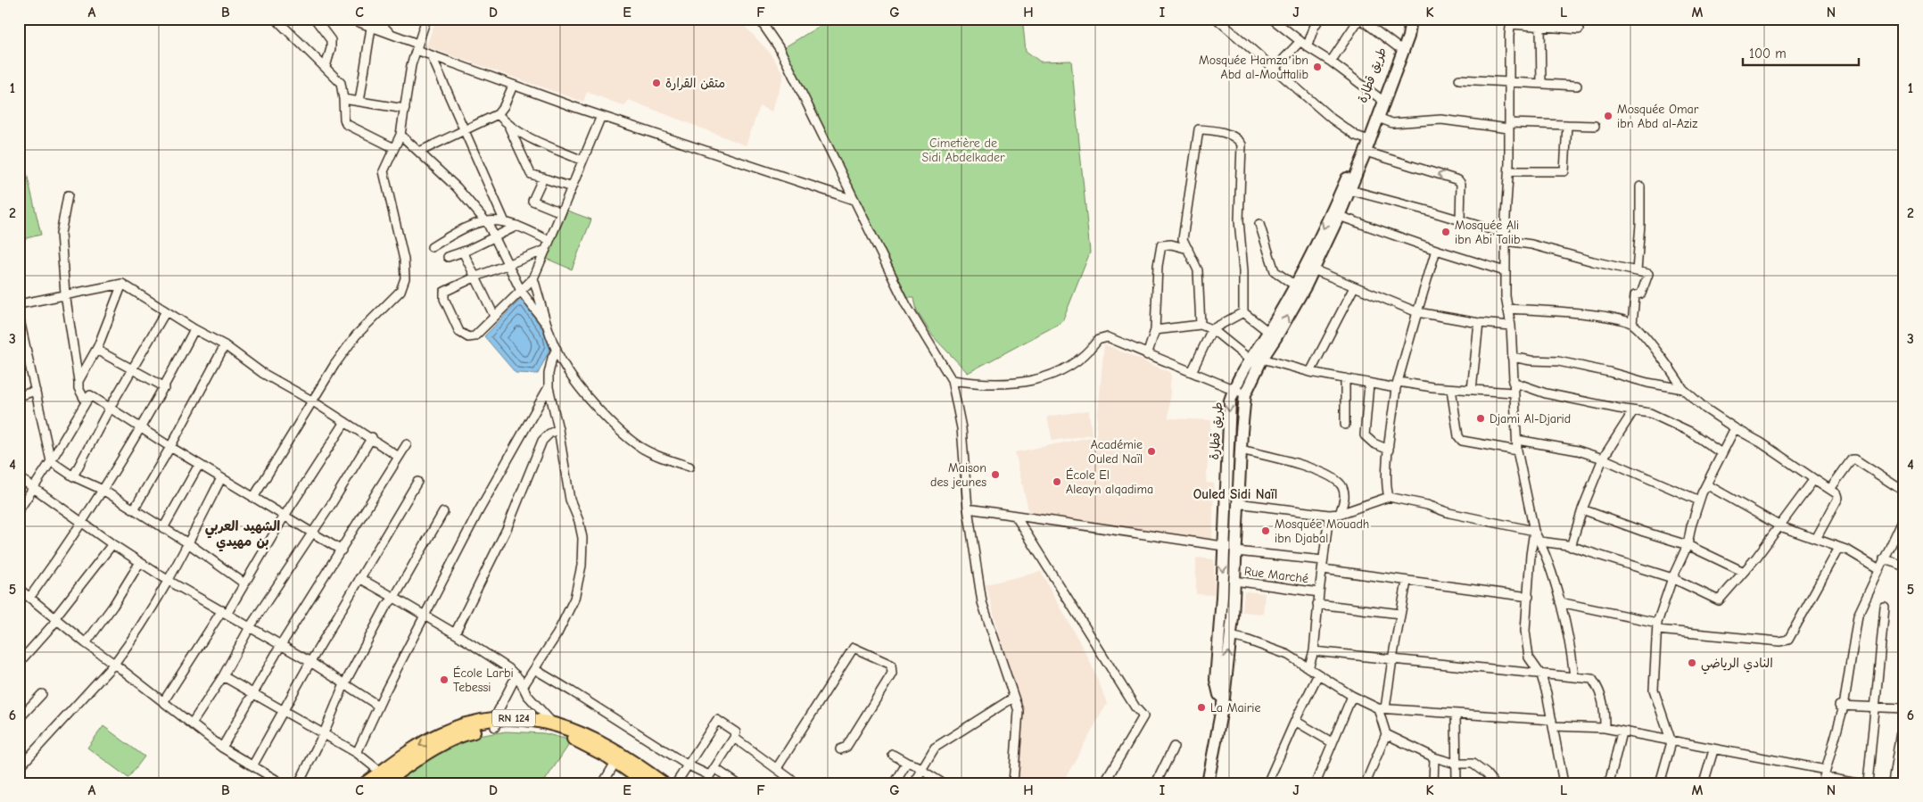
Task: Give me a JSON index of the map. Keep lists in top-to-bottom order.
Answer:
{
  "streets": {
    "main road": ["طريق قطارة", "RN 124"],
    "street": ["Rue Marché"]
  },
  "crossings": [
    ["طريق قطارة", "Rue Marché"]
  ],
  "districts": ["Ouled Sidi Naïl", "الشهيد العربي بن مهيدي"],
  "parks": ["Cimetière de Sidi Abdelkader"],
  "places": [
    "Mosquée Hamza ibn Abd al-Mouttalib",
    "متقن القرارة",
    "Mosquée Omar ibn Abd al-Aziz",
    "Mosquée Ali ibn Abi Talib",
    "Djami Al-Djarid",
    "Académie Ouled Naïl",
    "Maison des jeunes",
    "École El Aleayn alqadima",
    "Mosquée Mouadh ibn Djabal",
    "النادي الرياضي",
    "École Larbi Tebessi",
    "La Mairie"
  ],
  "scale_bar": "100 m",
  "grid": {
    "columns": [
      "A",
      "B",
      "C",
      "D",
      "E",
      "F",
      "G",
      "H",
      "I",
      "J",
      "K",
      "L",
      "M",
      "N"
    ],
    "rows": [
      "1",
      "2",
      "3",
      "4",
      "5",
      "6"
    ]
  }
}
